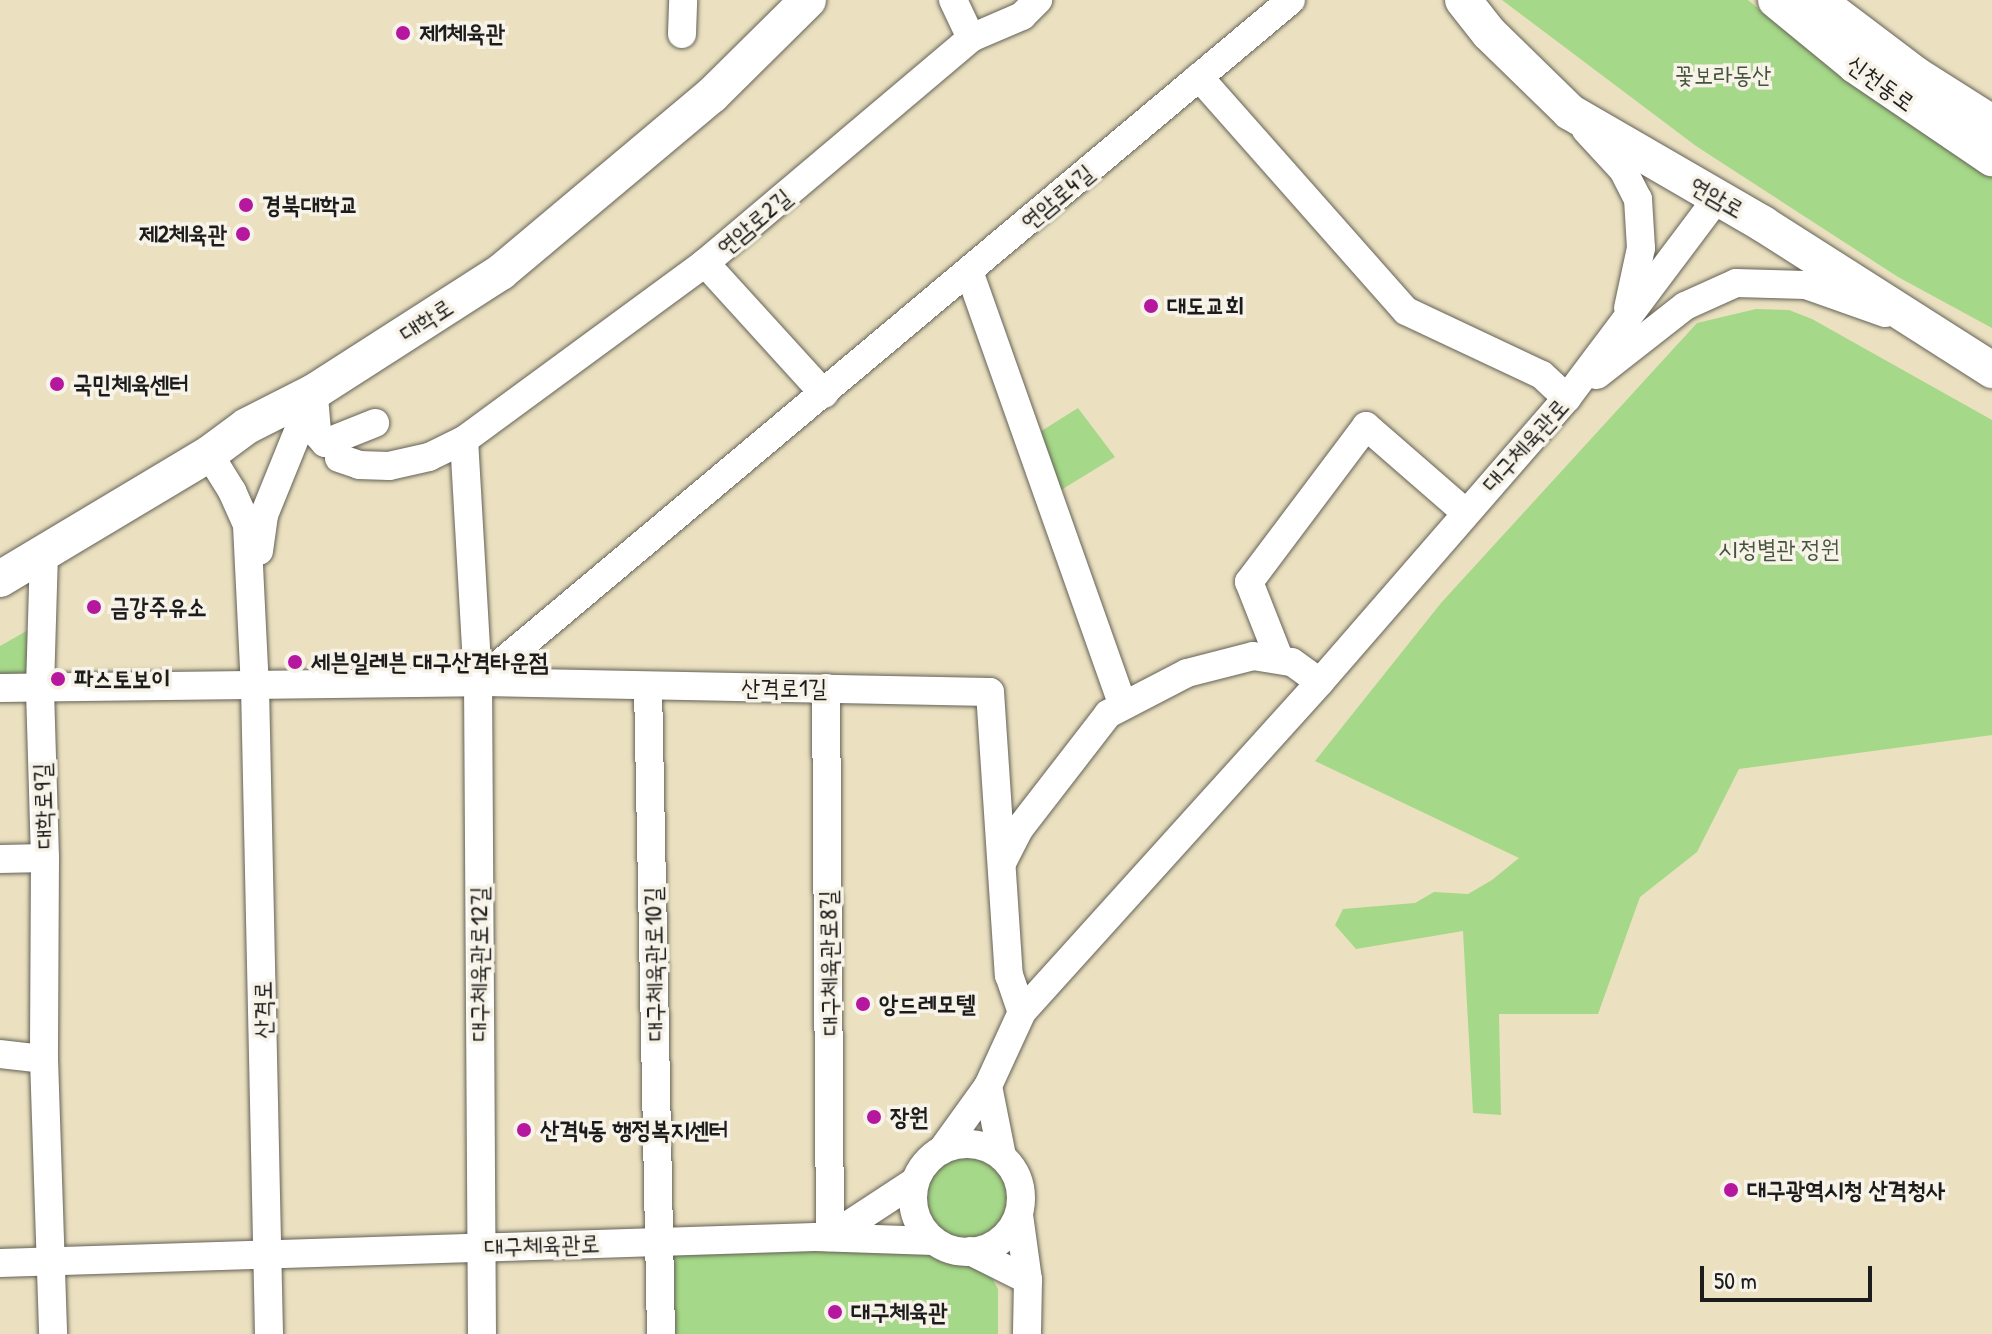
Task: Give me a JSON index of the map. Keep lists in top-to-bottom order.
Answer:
{
  "streets": {
    "main road": ["신천동로", "연암로", "대학로"],
    "street": [
      "연암로4길",
      "연암로2길",
      "대구체육관로",
      "산격로1길",
      "대학로9길",
      "대구체육관로8길",
      "대구체육관로12길",
      "대구체육관로10길",
      "산격로"
    ]
  },
  "crossings": [
    ["연암로4길", "산격로1길"],
    ["연암로4길", "대구체육관로12길"],
    ["연암로", "대구체육관로"],
    ["대학로", "대학로9길"],
    ["대학로", "산격로"],
    ["대구체육관로", "산격로1길"],
    ["대구체육관로", "대학로9길"],
    ["대구체육관로", "대구체육관로8길"],
    ["대구체육관로", "대구체육관로12길"],
    ["대구체육관로", "대구체육관로10길"],
    ["대구체육관로", "산격로"],
    ["산격로1길", "대구체육관로8길"],
    ["산격로1길", "대구체육관로12길"],
    ["산격로1길", "대구체육관로10길"],
    ["산격로1길", "산격로"]
  ],
  "parks": ["꽃보라동산", "시청별관 정원"],
  "places": [
    "제1체육관",
    "경북대학교",
    "제2체육관",
    "대도교회",
    "국민체육센터",
    "금강주유소",
    "세븐일레븐 대구산격타운점",
    "파스토보이",
    "앙드레모텔",
    "장원",
    "산격4동 행정복지센터",
    "대구광역시청 산격청사",
    "대구체육관"
  ],
  "scale_bar": "50 m"
}
